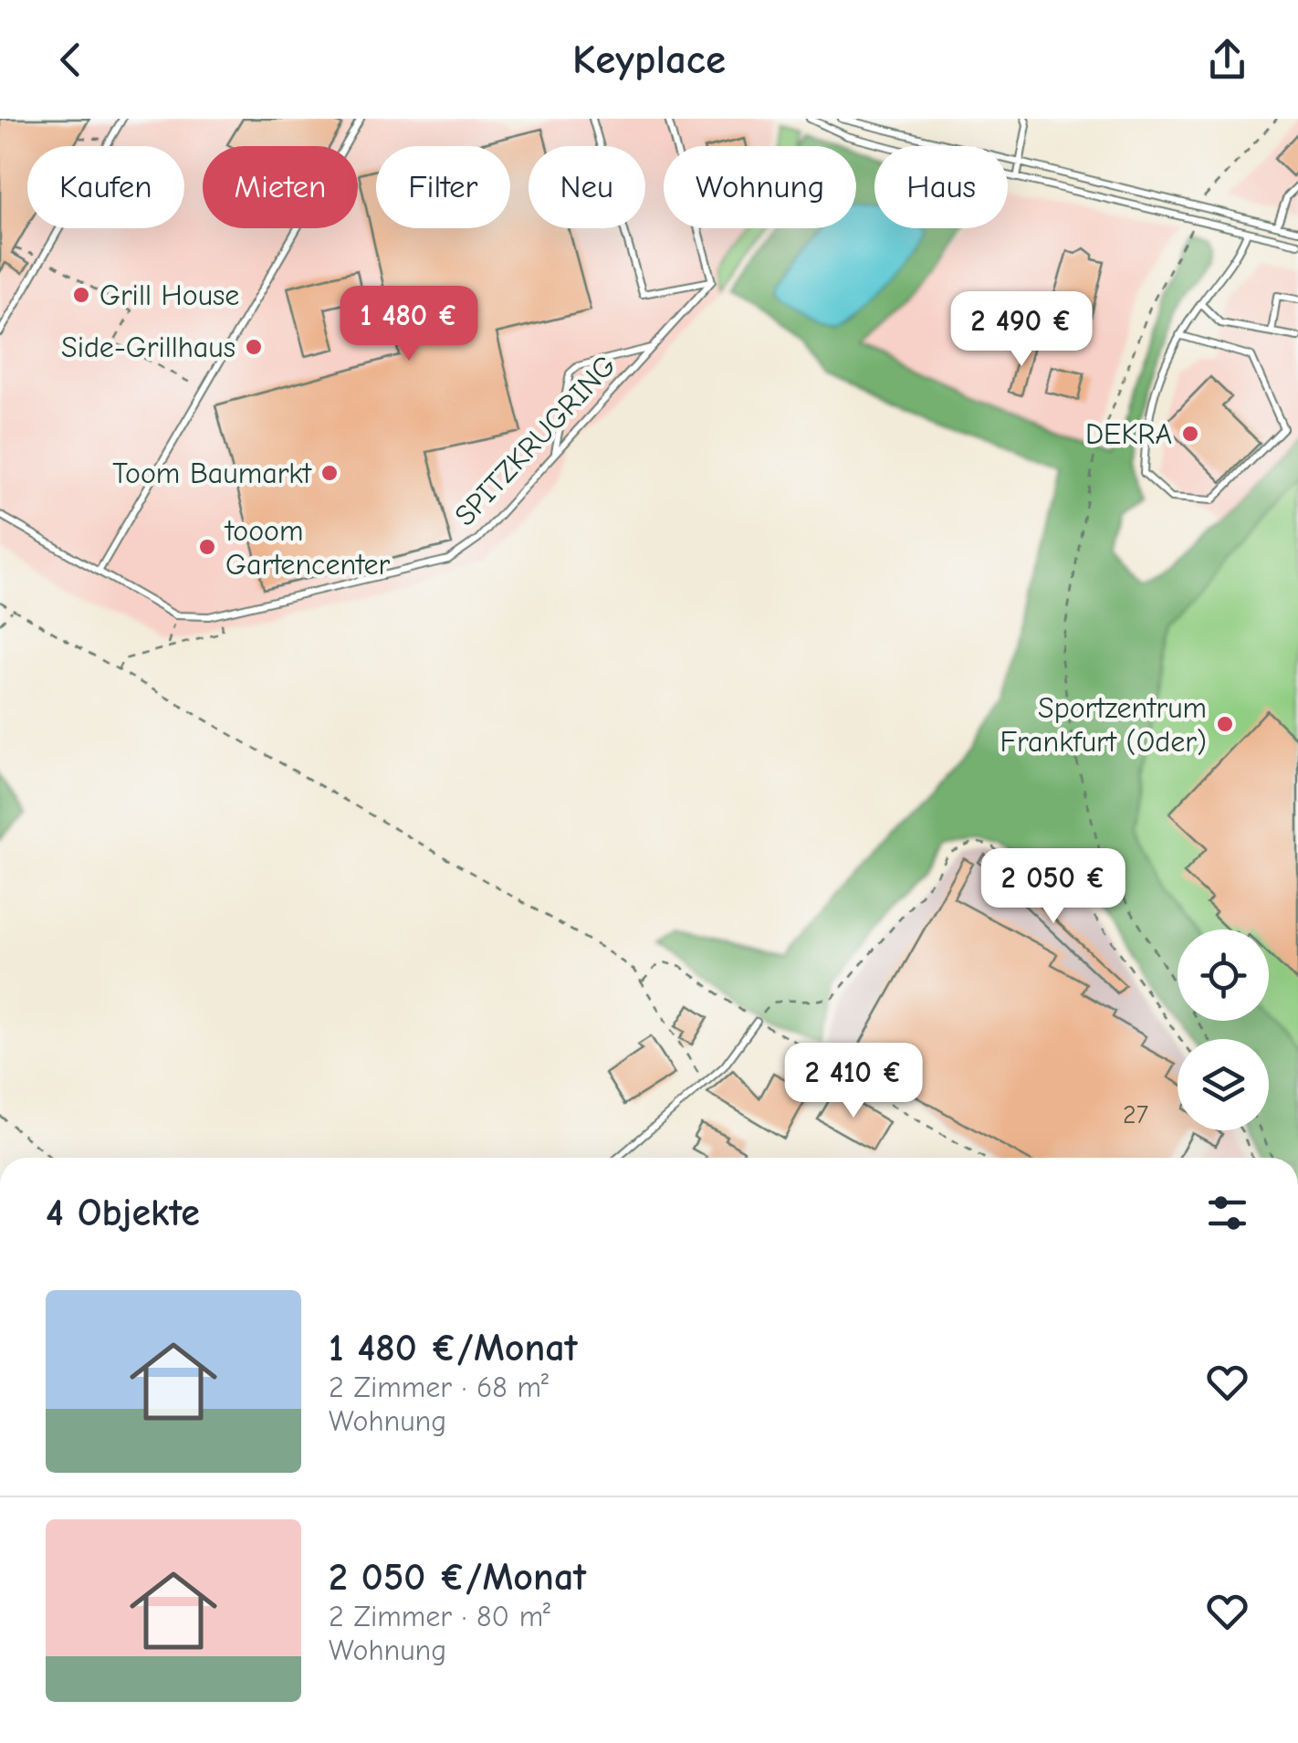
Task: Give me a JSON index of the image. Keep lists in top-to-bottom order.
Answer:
{
  "streets": {
    "lane": ["SPITZKRUGRING"]
  },
  "places": [
    "Grill House",
    "Side-Grillhaus",
    "DEKRA",
    "Toom Baumarkt",
    "tooom Gartencenter",
    "Sportzentrum Frankfurt (Oder)"
  ],
  "house_numbers": ["27"],
  "page": {
    "header": "Keyplace",
    "chip": [
      "Kaufen",
      "Mieten",
      "Filter",
      "Neu",
      "Wohnung",
      "Haus"
    ],
    "price": [
      "1 480 €",
      "2 490 €",
      "2 050 €",
      "2 410 €"
    ],
    "heading": "4 Objekte",
    "list": [
      {
        "name": "1 480 €/Monat",
        "note": "2 Zimmer · 68 m² · Wohnung"
      },
      {
        "name": "2 050 €/Monat",
        "note": "2 Zimmer · 80 m² · Wohnung"
      }
    ]
  }
}
